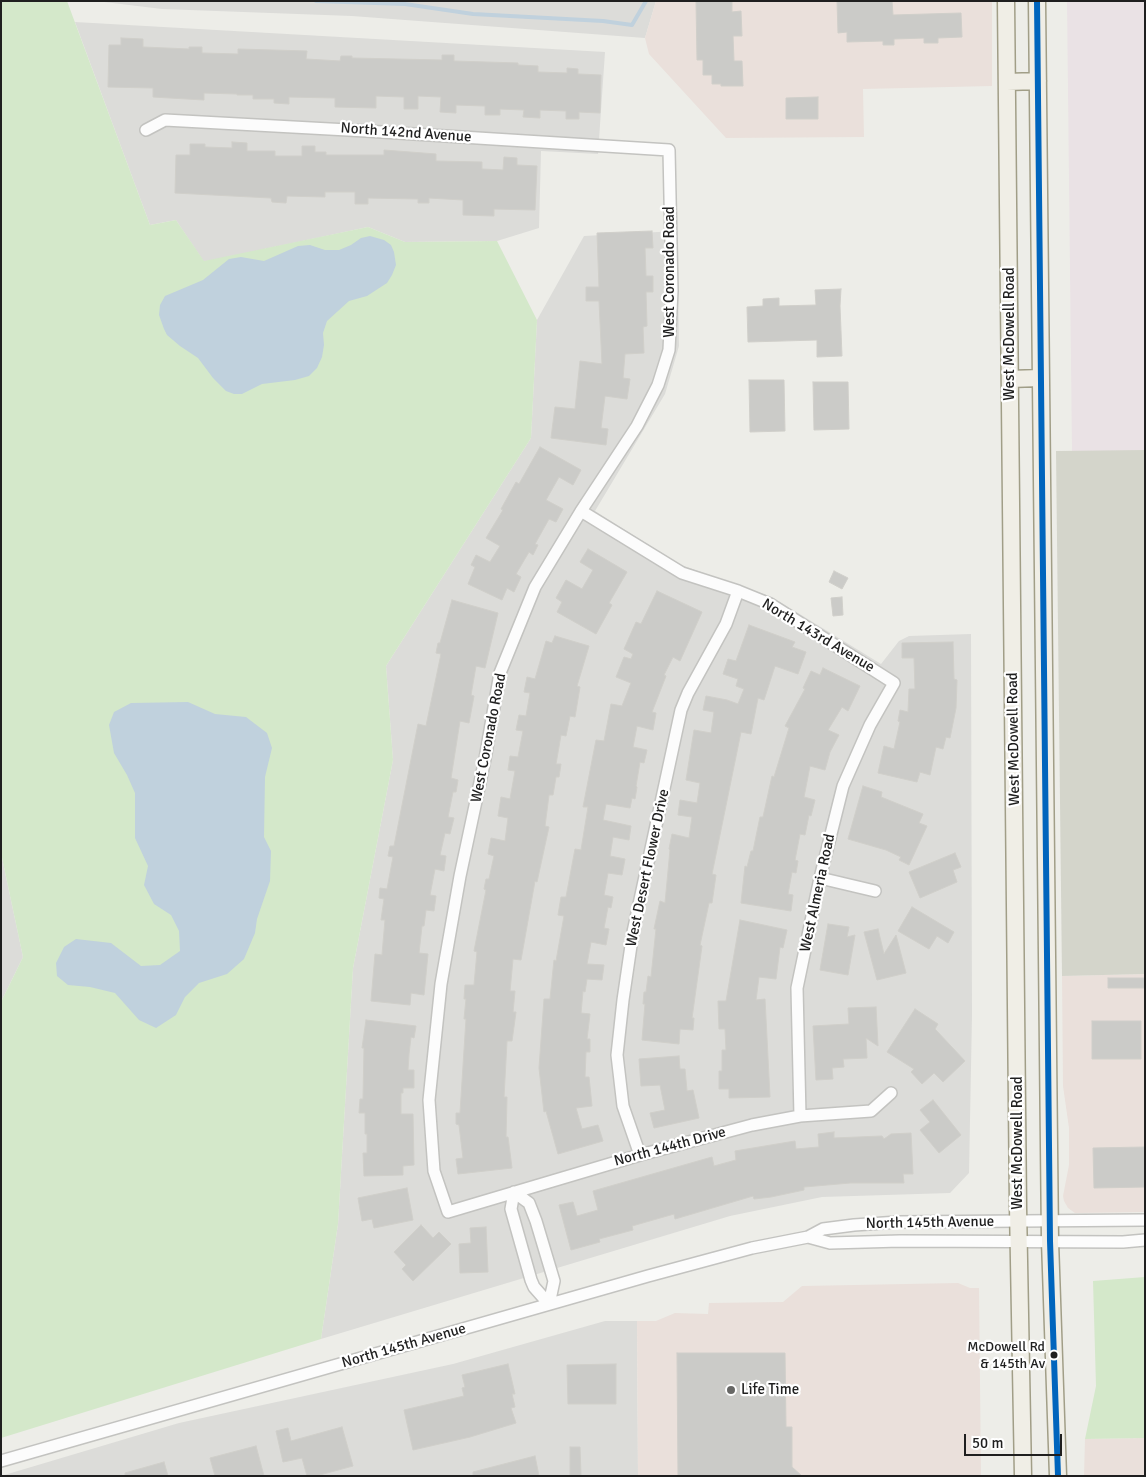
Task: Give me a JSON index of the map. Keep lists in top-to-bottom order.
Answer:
{
  "streets": {
    "main road": ["West McDowell Road"],
    "street": [
      "North 142nd Avenue",
      "West Coronado Road",
      "North 143rd Avenue",
      "West Desert Flower Drive",
      "West Almeria Road",
      "North 144th Drive",
      "North 145th Avenue"
    ]
  },
  "crossings": [
    ["North 142nd Avenue", "West Coronado Road"],
    ["West Coronado Road", "North 143rd Avenue"],
    ["West Coronado Road", "North 144th Drive"],
    ["West McDowell Road", "North 145th Avenue"],
    ["North 143rd Avenue", "West Desert Flower Drive"],
    ["North 143rd Avenue", "West Almeria Road"],
    ["West Desert Flower Drive", "North 144th Drive"],
    ["West Almeria Road", "North 144th Drive"]
  ],
  "places": ["McDowell Rd & 145th Av", "Life Time"],
  "scale_bar": "50 m"
}
